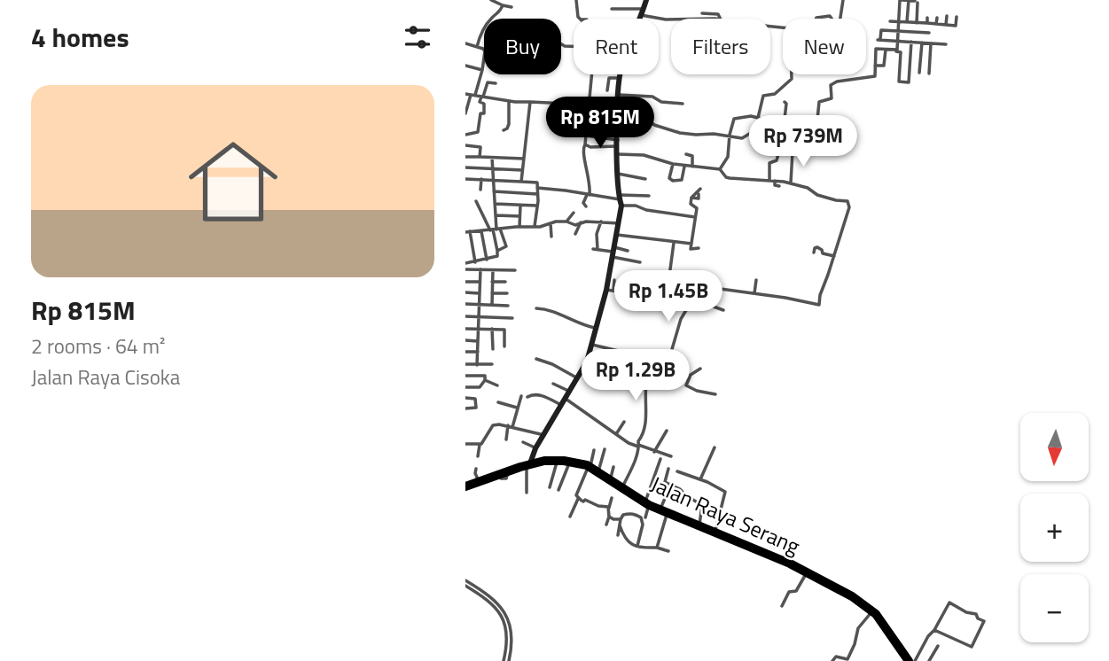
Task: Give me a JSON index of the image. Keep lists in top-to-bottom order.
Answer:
{
  "streets": {
    "highway": ["Jalan Raya Serang"]
  },
  "north": "bottom",
  "page": {
    "heading": "4 homes",
    "chip": [
      "Buy",
      "Rent",
      "Filters",
      "New"
    ],
    "list": [
      {
        "name": "Rp 815M",
        "note": "2 rooms · 64 m² · Jalan Raya Cisoka"
      }
    ],
    "price": [
      "Rp 815M",
      "Rp 739M",
      "Rp 1.45B",
      "Rp 1.29B"
    ],
    "map_buttons": ["+", "−"]
  }
}
